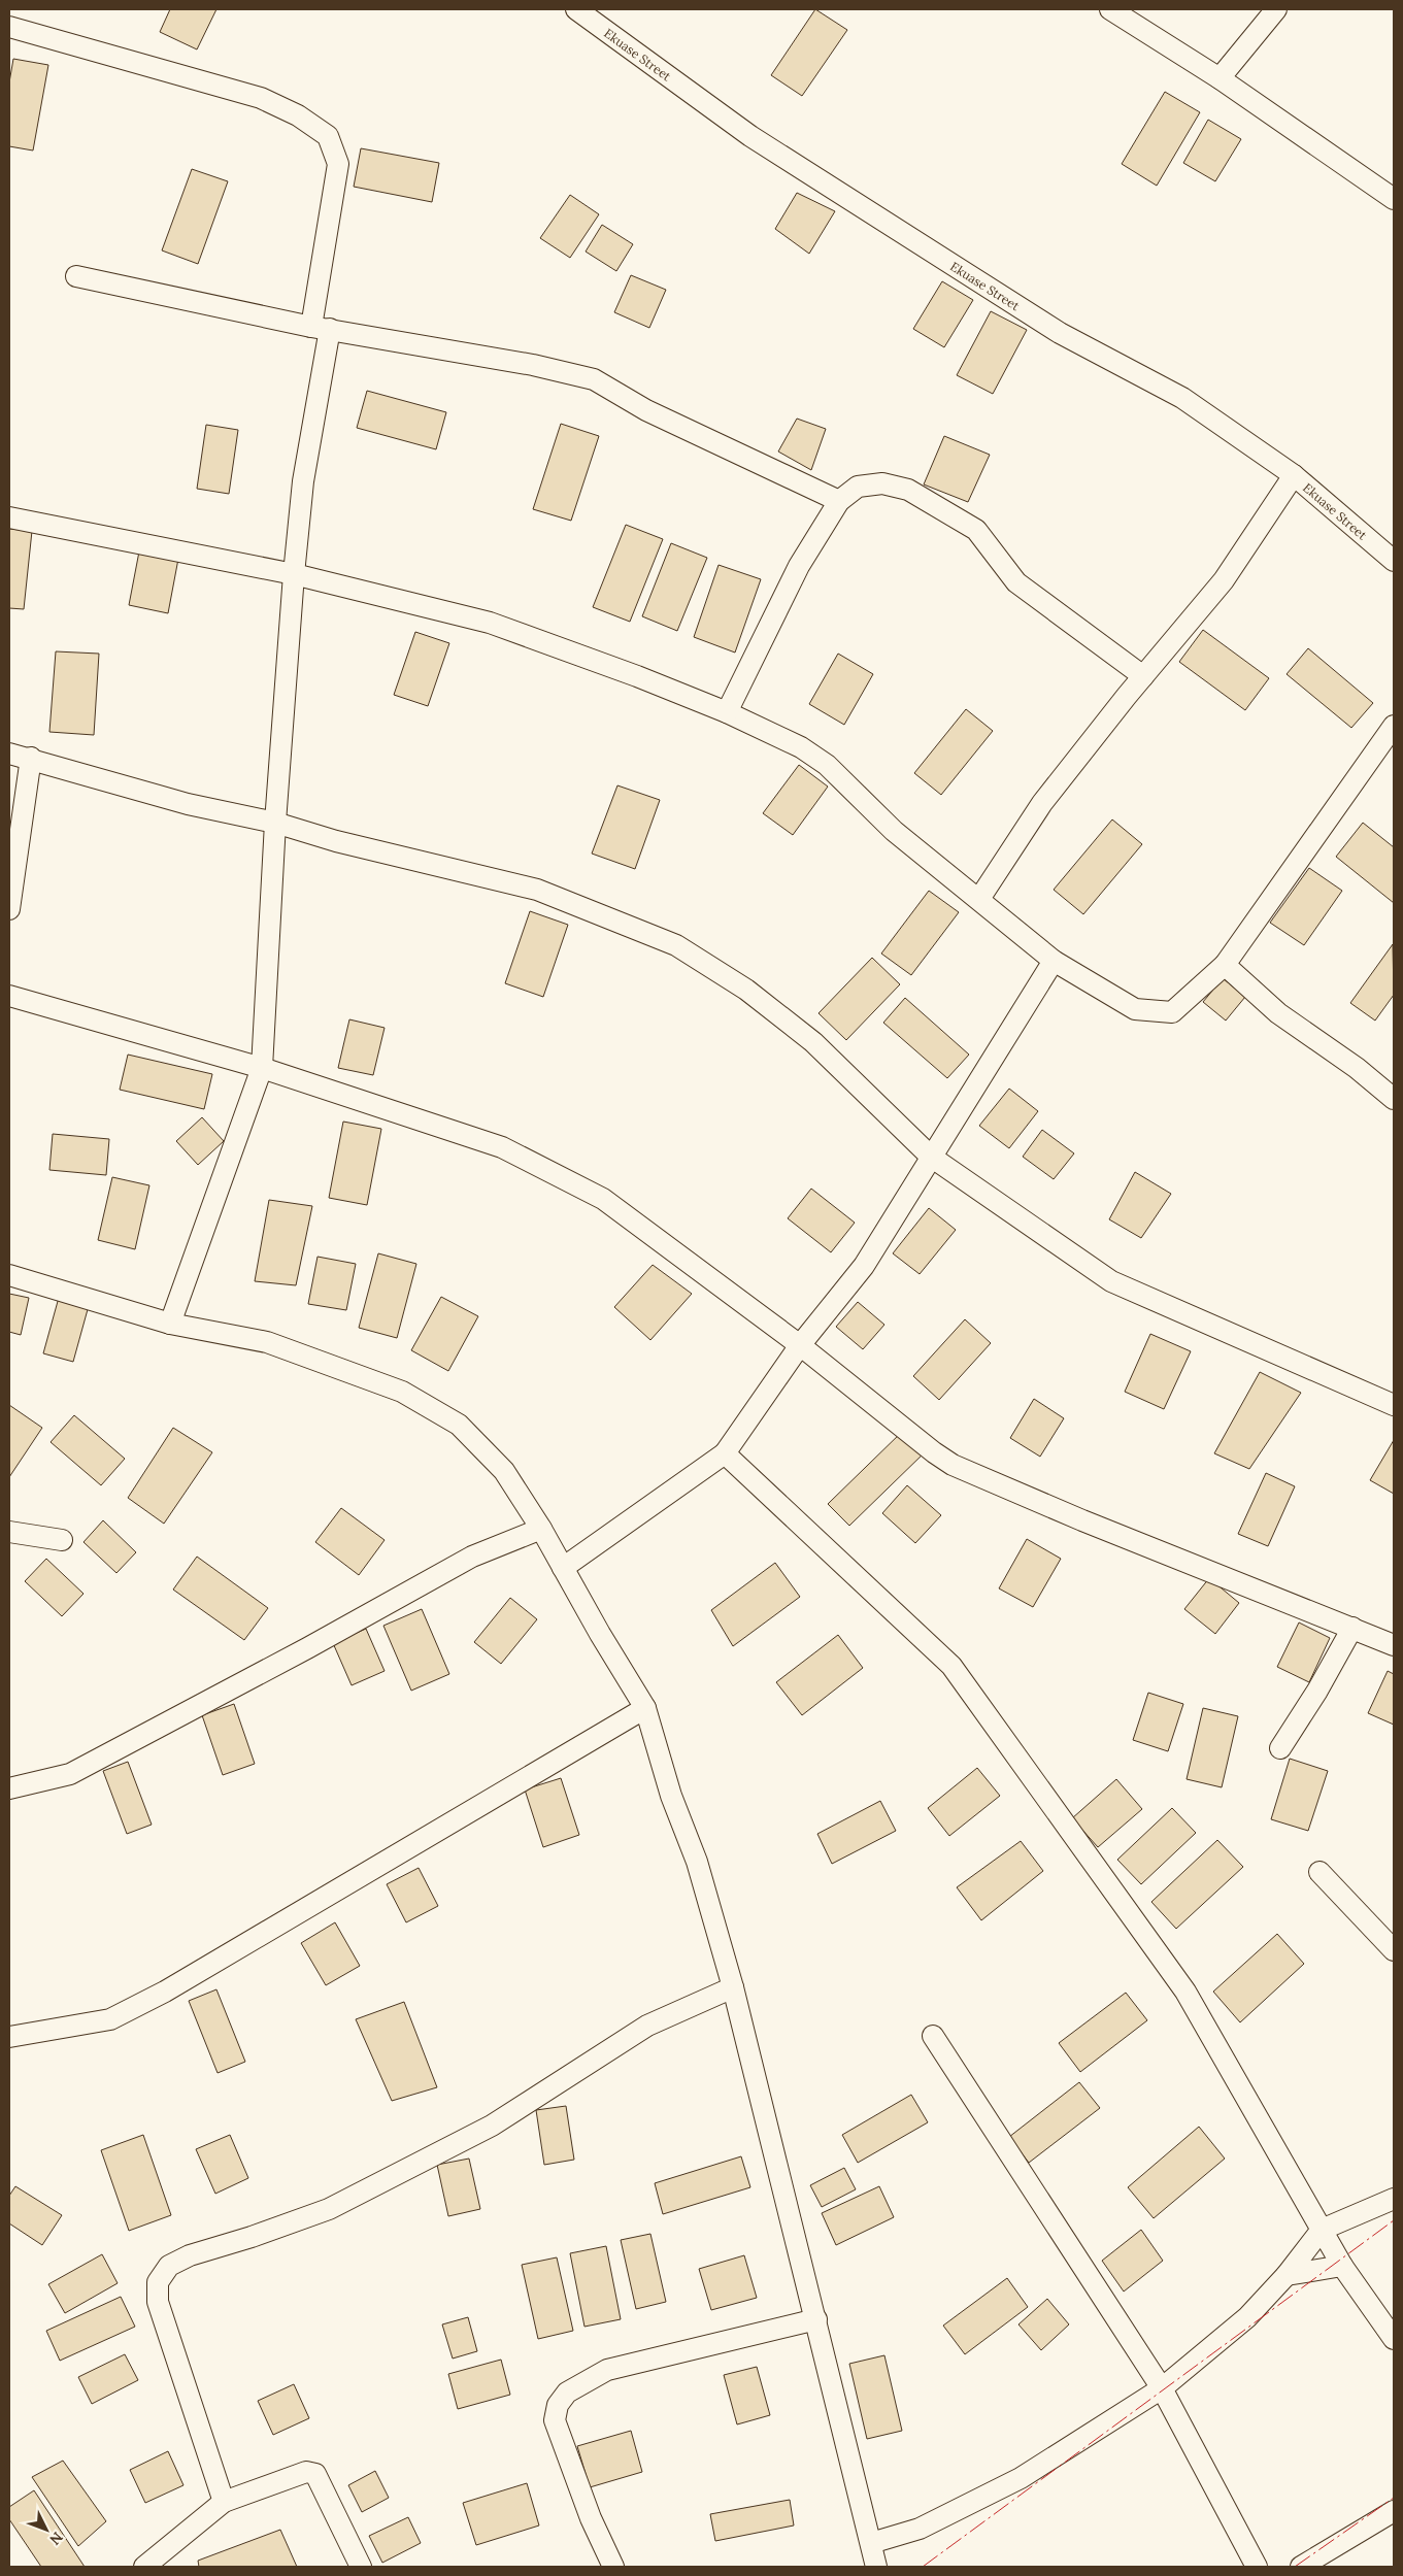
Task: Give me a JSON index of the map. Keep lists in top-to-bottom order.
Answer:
{
  "streets": {
    "street": ["Ekuase Street"]
  },
  "north": "bottom right"
}
